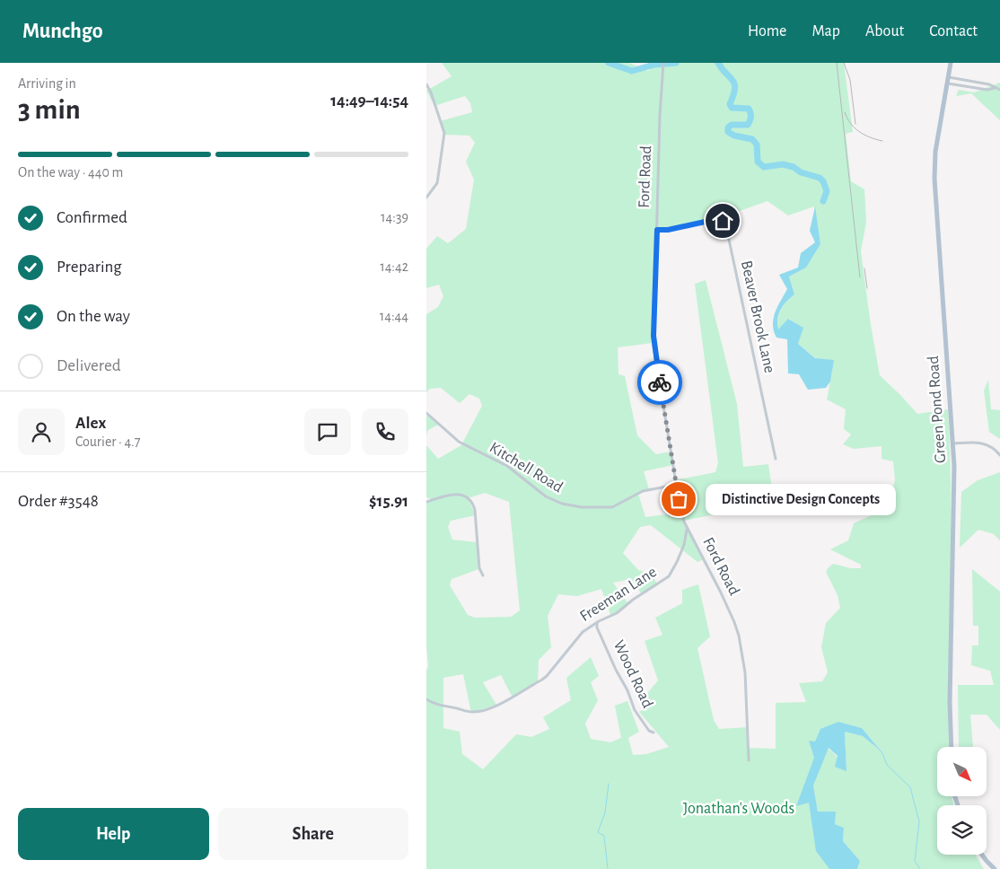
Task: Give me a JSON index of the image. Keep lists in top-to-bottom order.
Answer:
{
  "streets": {
    "main road": ["Green Pond Road"],
    "street": [
      "Ford Road",
      "Beaver Brook Lane",
      "Kitchell Road",
      "Freeman Lane",
      "Wood Road"
    ]
  },
  "crossings": [
    ["Ford Road", "Beaver Brook Lane"],
    ["Ford Road", "Kitchell Road"],
    ["Ford Road", "Freeman Lane"],
    ["Freeman Lane", "Wood Road"]
  ],
  "parks": ["Jonathan's Woods"],
  "places": ["Distinctive Design Concepts"],
  "north": "bottom right",
  "page": {
    "header": "Munchgo",
    "nav": [
      "Home",
      "Map",
      "About",
      "Contact"
    ],
    "heading": ["3 min", "Arriving in", "14:49–14:54"],
    "panel": [
      "Alex",
      "Courier · 4.7",
      "Order #3548",
      "$15.91"
    ],
    "bar": "On the way · 440 m",
    "list": [
      ["Confirmed", "14:39"],
      ["Preparing", "14:42"],
      ["On the way", "14:44"],
      "Delivered"
    ],
    "bubble": "Distinctive Design Concepts",
    "buttons": ["Help", "Share"]
  }
}
